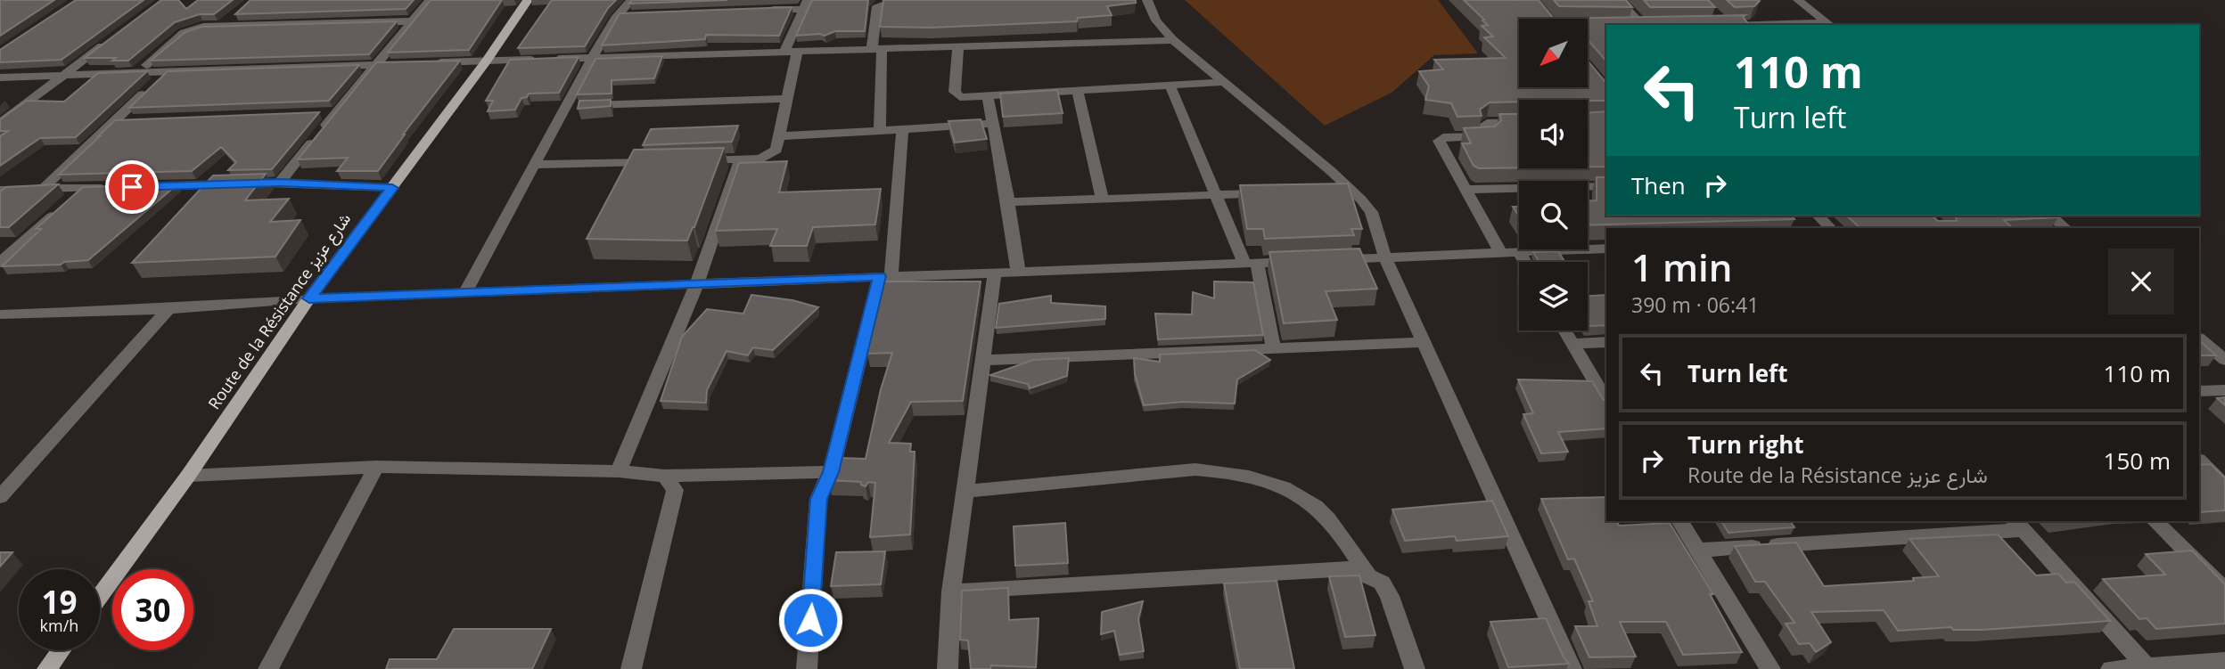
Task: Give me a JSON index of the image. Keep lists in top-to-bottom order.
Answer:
{
  "streets": {
    "main road": ["Route de la Résistance شارع عزيز"]
  },
  "north": "bottom left",
  "page": {
    "turn": ["110 m", "Turn left"],
    "then": "Then",
    "heading": ["1 min", "390 m · 06:41"],
    "list": [
      {
        "name": "Turn left",
        "value": "110 m"
      },
      {
        "name": "Turn right",
        "note": "Route de la Résistance شارع عزيز",
        "value": "150 m"
      }
    ],
    "speed": "19 km/h",
    "limit": "30"
  }
}
